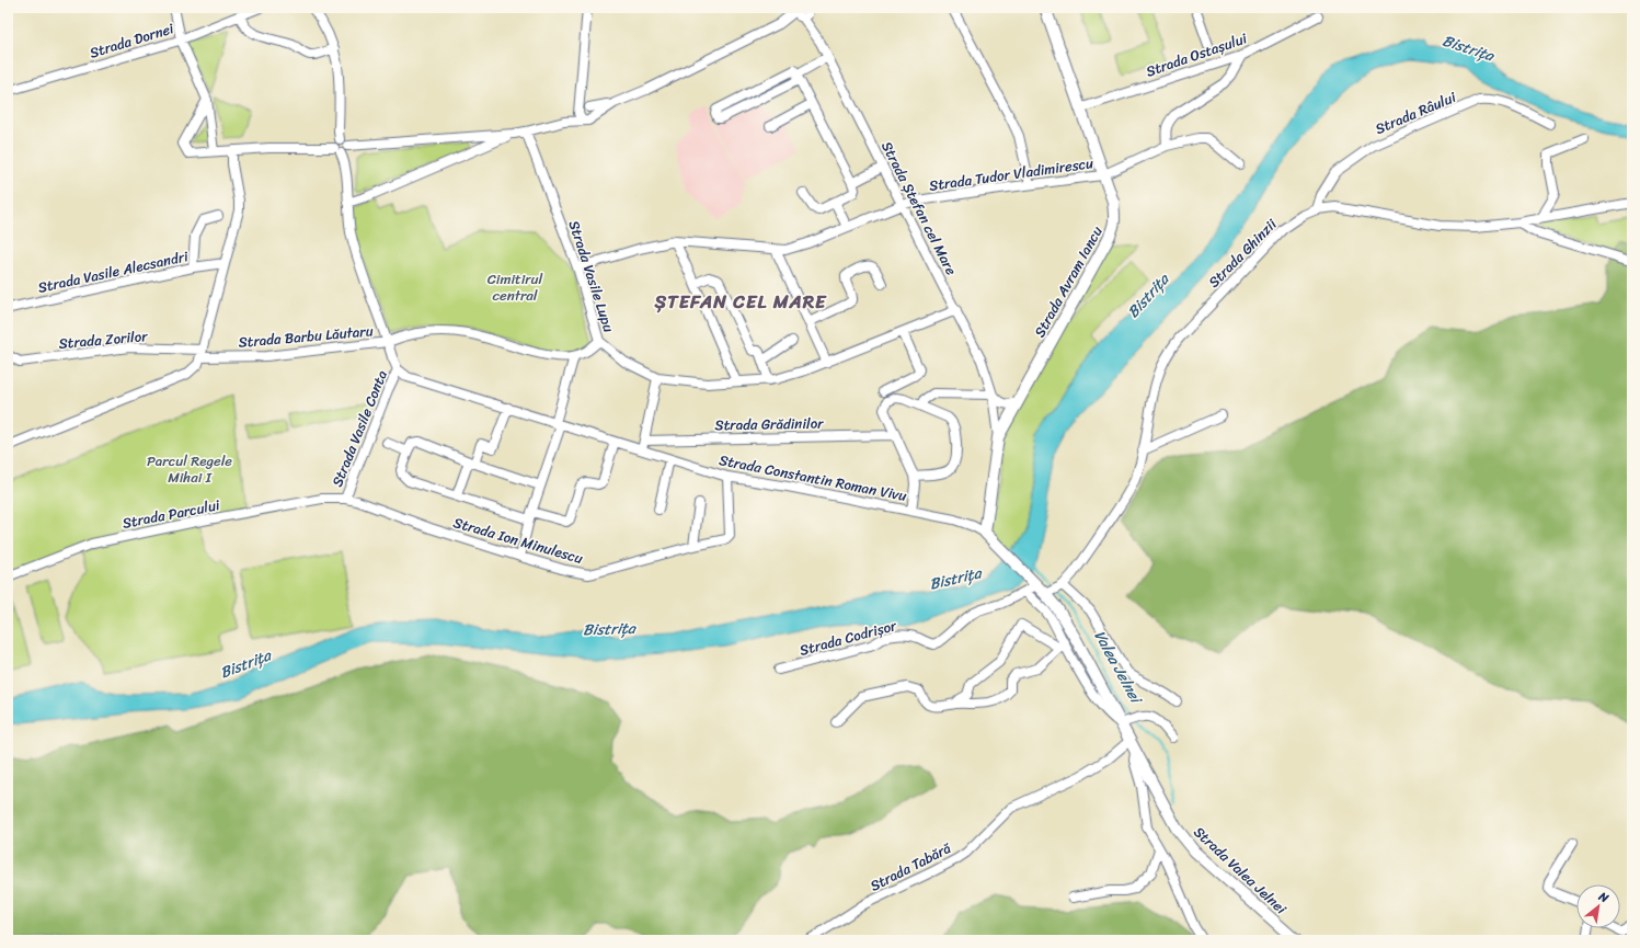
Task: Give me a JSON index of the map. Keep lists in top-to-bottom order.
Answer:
{
  "streets": {
    "main road": ["Strada Ștefan cel Mare", "Strada Avram Iancu", "Strada Valea Jelnei"],
    "street": [
      "Strada Dornei",
      "Strada Ostașului",
      "Strada Râului",
      "Strada Tudor Vladimirescu",
      "Strada Ghinzii",
      "Strada Vasile Alecsandri",
      "Strada Vasile Lupu",
      "Strada Barbu Lăutaru",
      "Strada Zorilor",
      "Strada Grădinilor",
      "Strada Vasile Conta",
      "Strada Constantin Roman Vivu",
      "Strada Parcului",
      "Strada Ion Minulescu",
      "Strada Codrișor",
      "Strada Tabără"
    ]
  },
  "crossings": [
    ["Strada Ostașului", "Strada Avram Iancu"],
    ["Strada Râului", "Strada Ghinzii"],
    ["Strada Tudor Vladimirescu", "Strada Ștefan cel Mare"],
    ["Strada Tudor Vladimirescu", "Strada Vasile Lupu"],
    ["Strada Tudor Vladimirescu", "Strada Avram Iancu"],
    ["Strada Ștefan cel Mare", "Strada Vasile Lupu"],
    ["Strada Ștefan cel Mare", "Strada Avram Iancu"],
    ["Strada Ștefan cel Mare", "Strada Constantin Roman Vivu"],
    ["Strada Ștefan cel Mare", "Strada Valea Jelnei"],
    ["Strada Ghinzii", "Strada Valea Jelnei"],
    ["Strada Barbu Lăutaru", "Strada Zorilor"],
    ["Strada Vasile Conta", "Strada Constantin Roman Vivu"],
    ["Strada Vasile Conta", "Strada Parcului"],
    ["Strada Vasile Conta", "Strada Ion Minulescu"],
    ["Strada Constantin Roman Vivu", "Strada Ion Minulescu"],
    ["Strada Constantin Roman Vivu", "Strada Valea Jelnei"],
    ["Strada Parcului", "Strada Ion Minulescu"],
    ["Strada Codrișor", "Strada Valea Jelnei"],
    ["Strada Tabără", "Strada Valea Jelnei"]
  ],
  "districts": ["ȘTEFAN CEL MARE"],
  "water": ["Bistrița", "Valea Jelnei"],
  "parks": ["Cimitirul central", "Parcul Regele Mihai I"],
  "north": "top right"
}
